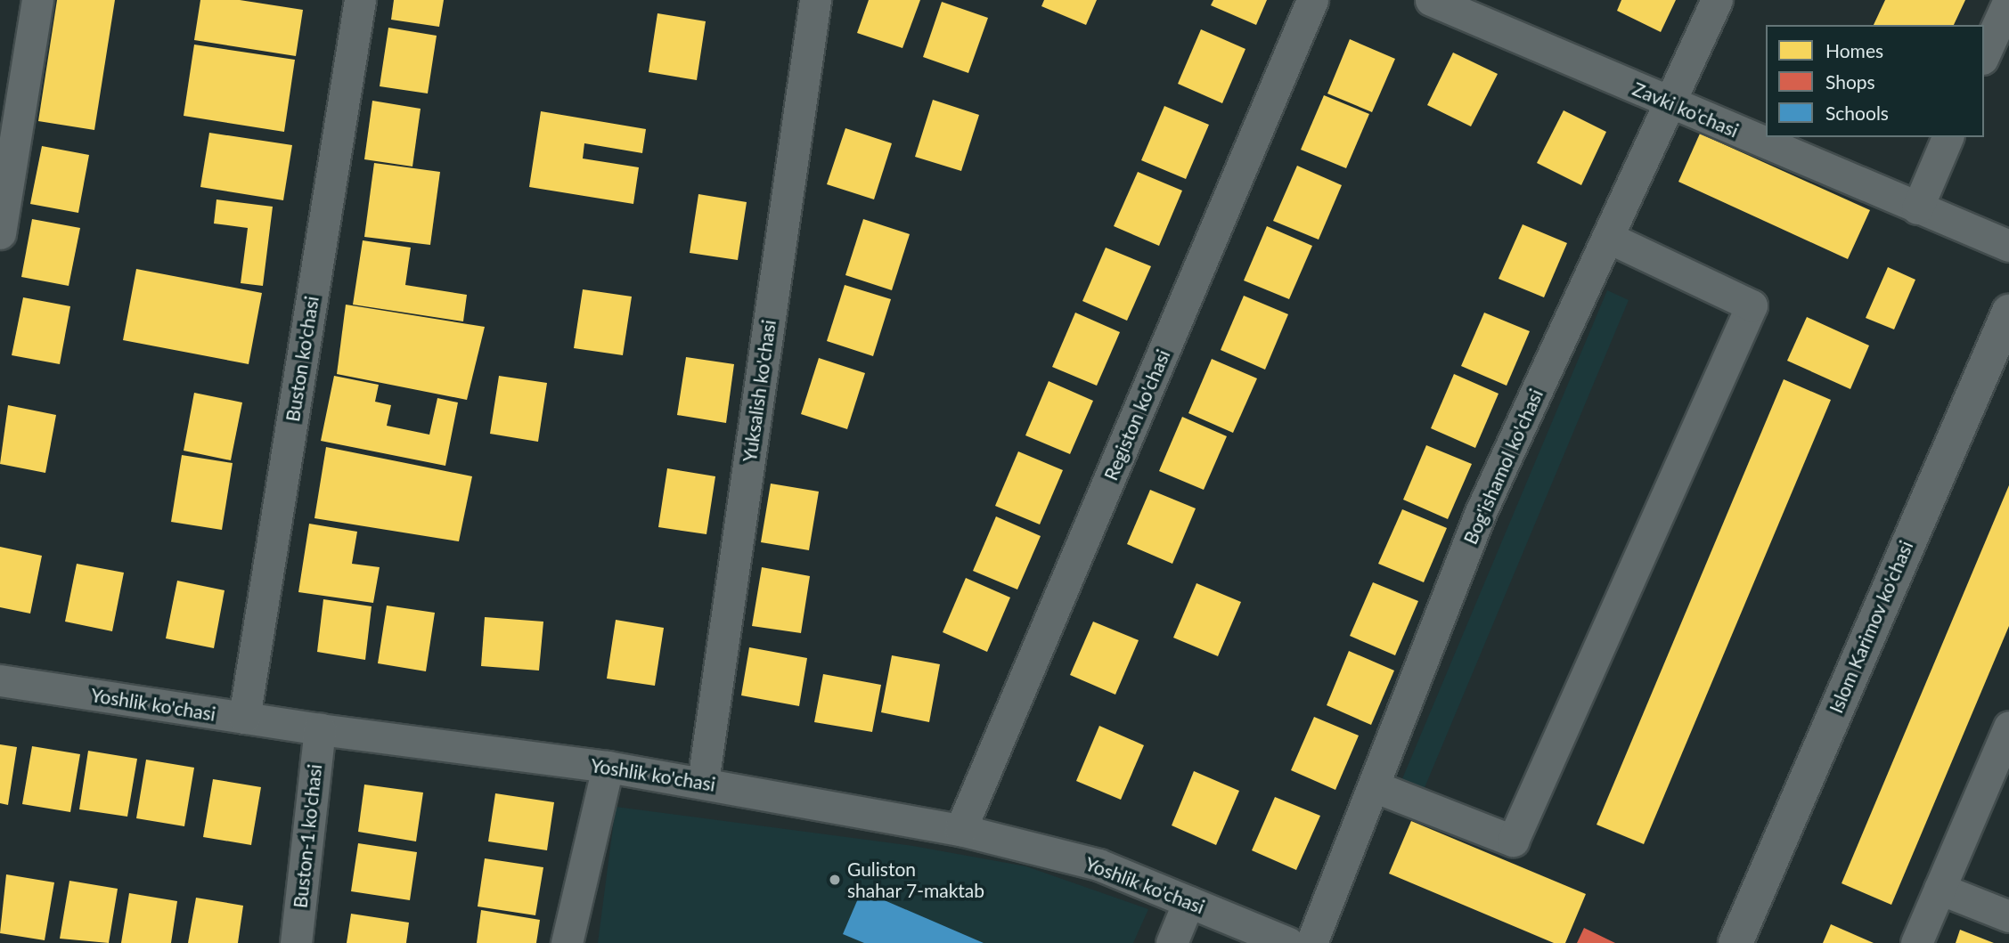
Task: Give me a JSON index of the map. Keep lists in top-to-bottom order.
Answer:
{
  "streets": {
    "street": [
      "Zavki ko'chasi",
      "Buston ko'chasi",
      "Yuksalish ko'chasi",
      "Registon ko'chasi",
      "Bog'ishamol ko'chasi",
      "Islom Karimov ko'chasi",
      "Yoshlik ko'chasi",
      "Buston-1 ko'chasi"
    ]
  },
  "crossings": [
    ["Zavki ko'chasi", "Bog'ishamol ko'chasi"],
    ["Buston ko'chasi", "Yoshlik ko'chasi"],
    ["Yuksalish ko'chasi", "Yoshlik ko'chasi"],
    ["Registon ko'chasi", "Yoshlik ko'chasi"],
    ["Yoshlik ko'chasi", "Buston-1 ko'chasi"]
  ],
  "places": ["Guliston shahar 7-maktab"],
  "legend": ["Homes", "Shops", "Schools"]
}
